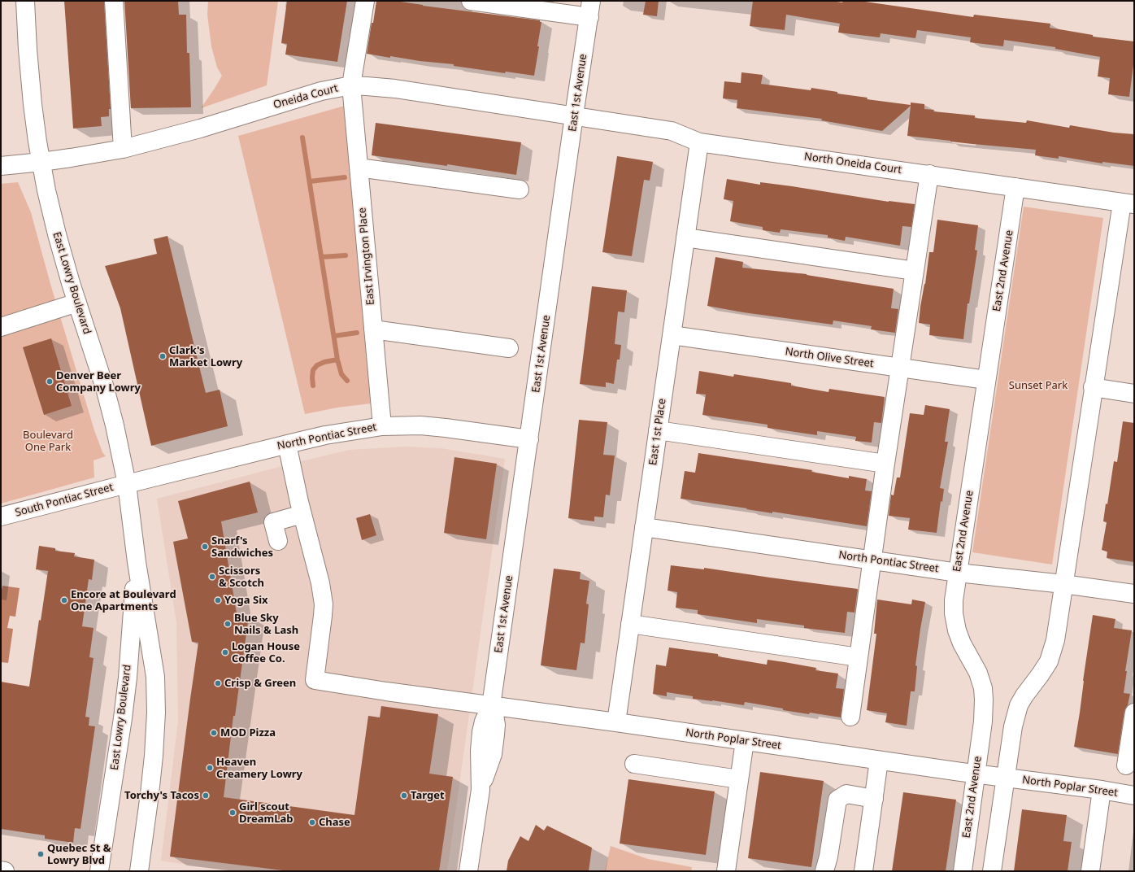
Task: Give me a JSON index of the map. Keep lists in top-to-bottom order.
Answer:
{
  "streets": {
    "street": [
      "East 1st Avenue",
      "Oneida Court",
      "North Oneida Court",
      "East Irvington Place",
      "East 2nd Avenue",
      "East Lowry Boulevard",
      "North Olive Street",
      "East 1st Place",
      "North Pontiac Street",
      "South Pontiac Street",
      "North Poplar Street"
    ]
  },
  "crossings": [
    ["East 1st Avenue", "Oneida Court"],
    ["East 1st Avenue", "North Oneida Court"],
    ["East 1st Avenue", "North Pontiac Street"],
    ["East 1st Avenue", "North Poplar Street"],
    ["Oneida Court", "North Oneida Court"],
    ["Oneida Court", "East Irvington Place"],
    ["Oneida Court", "East Lowry Boulevard"],
    ["North Oneida Court", "East 2nd Avenue"],
    ["North Oneida Court", "East 1st Place"],
    ["East Irvington Place", "North Pontiac Street"],
    ["East 2nd Avenue", "North Olive Street"],
    ["East 2nd Avenue", "North Pontiac Street"],
    ["East 2nd Avenue", "North Poplar Street"],
    ["East Lowry Boulevard", "North Pontiac Street"],
    ["East Lowry Boulevard", "South Pontiac Street"],
    ["North Olive Street", "East 1st Place"],
    ["East 1st Place", "North Pontiac Street"],
    ["East 1st Place", "North Poplar Street"],
    ["North Pontiac Street", "South Pontiac Street"]
  ],
  "parks": ["Sunset Park", "Boulevard One Park"],
  "places": [
    "Clark's Market Lowry",
    "Denver Beer Company Lowry",
    "Snarf's Sandwiches",
    "Scissors & Scotch",
    "Encore at Boulevard One Apartments",
    "Yoga Six",
    "Blue Sky Nails & Lash",
    "Logan House Coffee Co.",
    "Crisp & Green",
    "MOD Pizza",
    "Heaven Creamery Lowry",
    "Torchy's Tacos",
    "Target",
    "Girl scout DreamLab",
    "Chase",
    "Quebec St & Lowry Blvd"
  ]
}
